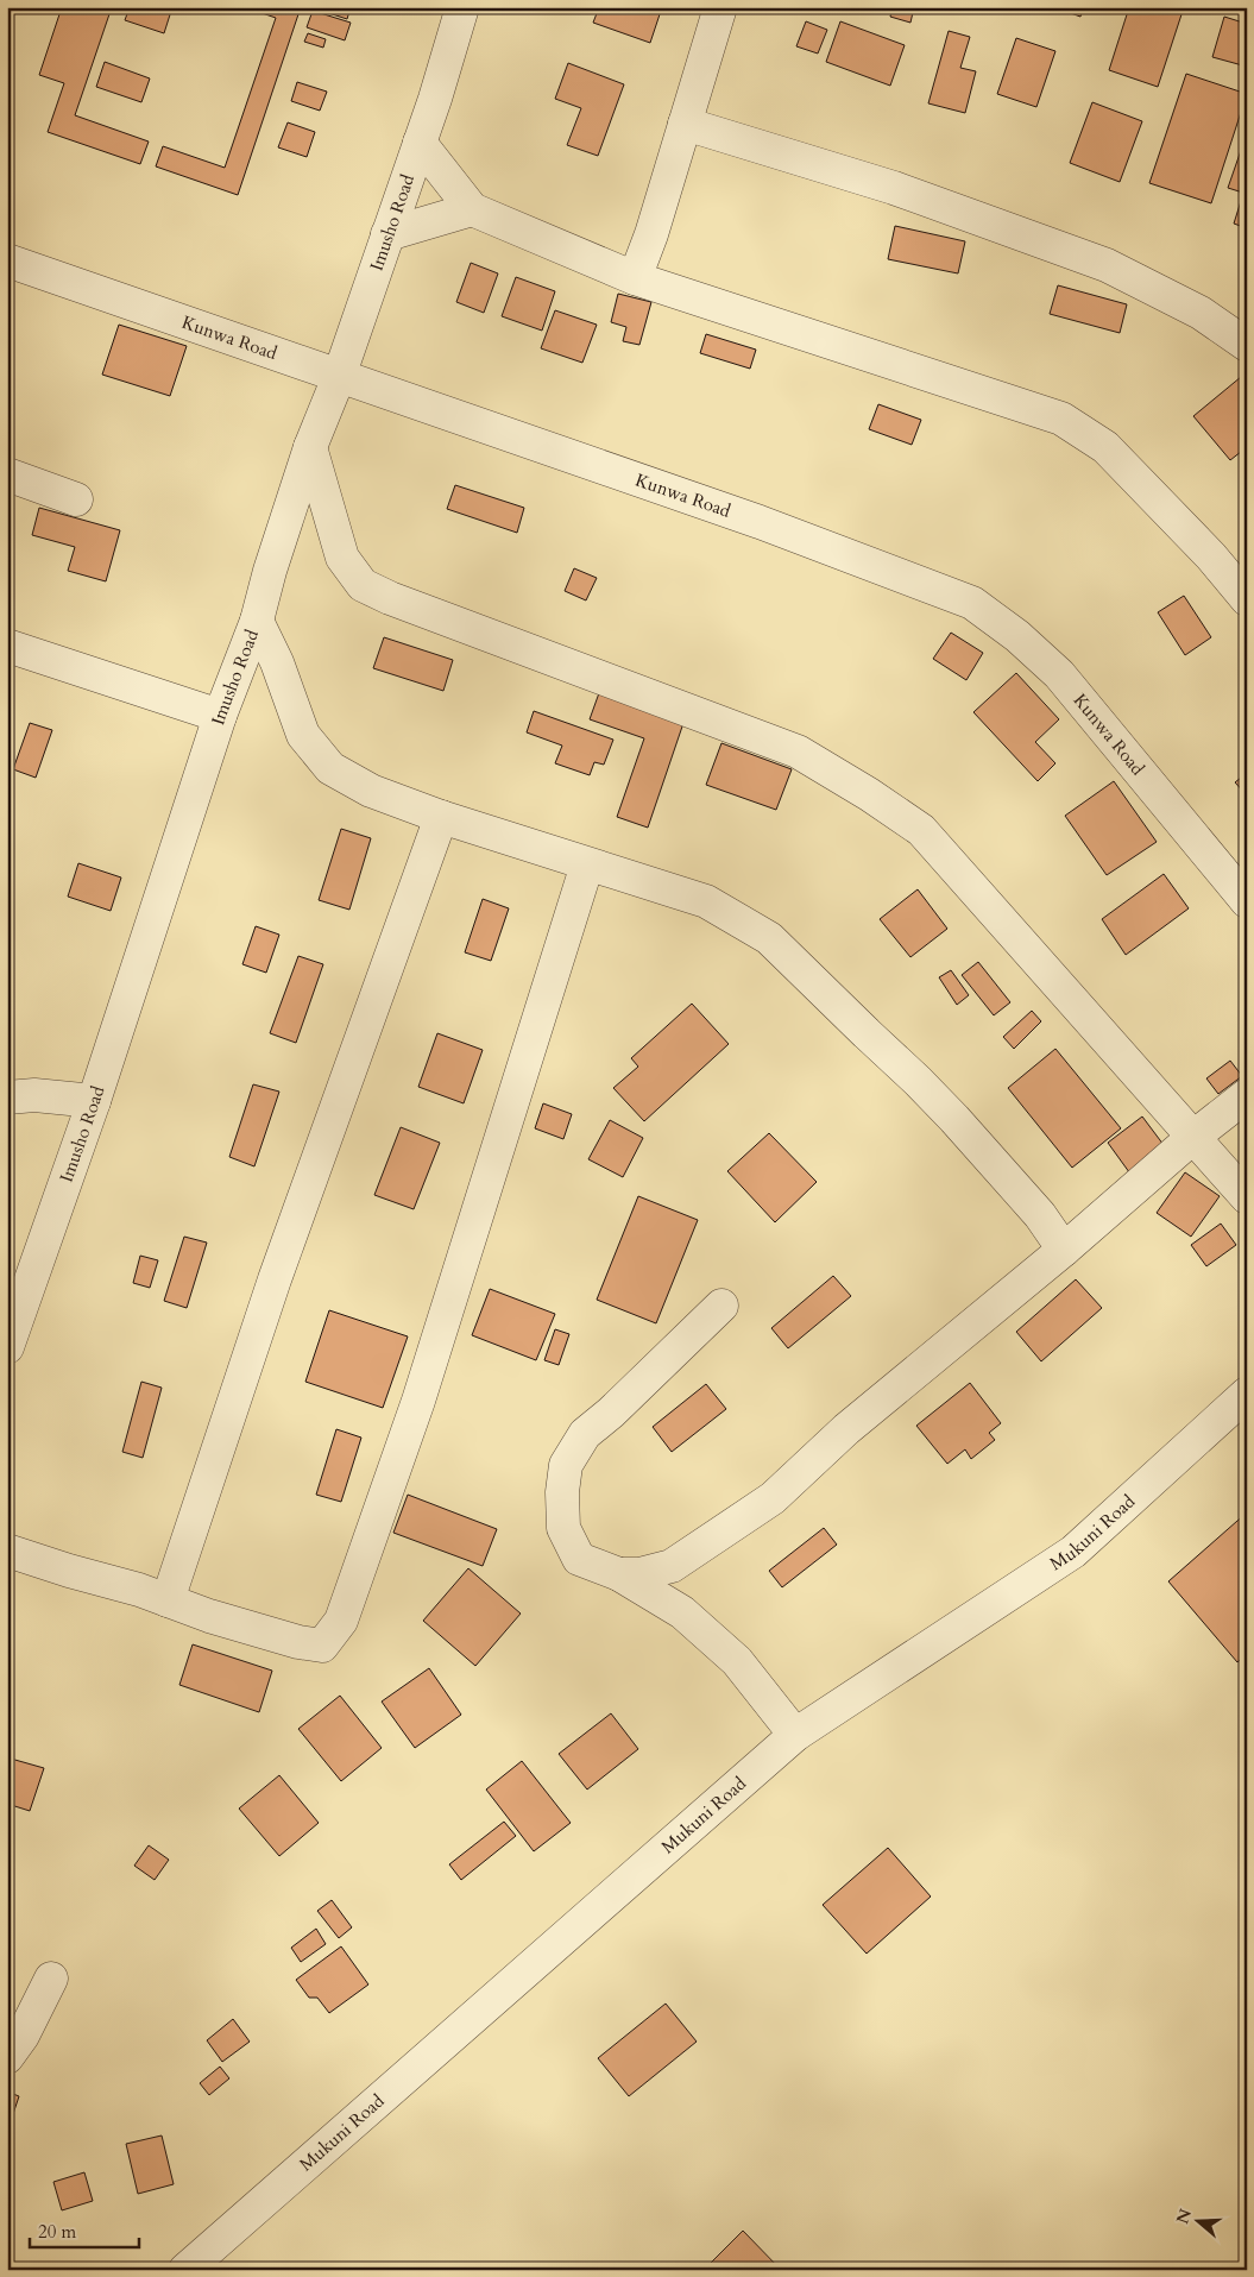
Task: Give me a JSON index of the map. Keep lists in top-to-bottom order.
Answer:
{
  "streets": {
    "street": ["Imusho Road", "Kunwa Road", "Mukuni Road"]
  },
  "crossings": [
    ["Imusho Road", "Kunwa Road"]
  ],
  "scale_bar": "20 m",
  "north": "left"
}
